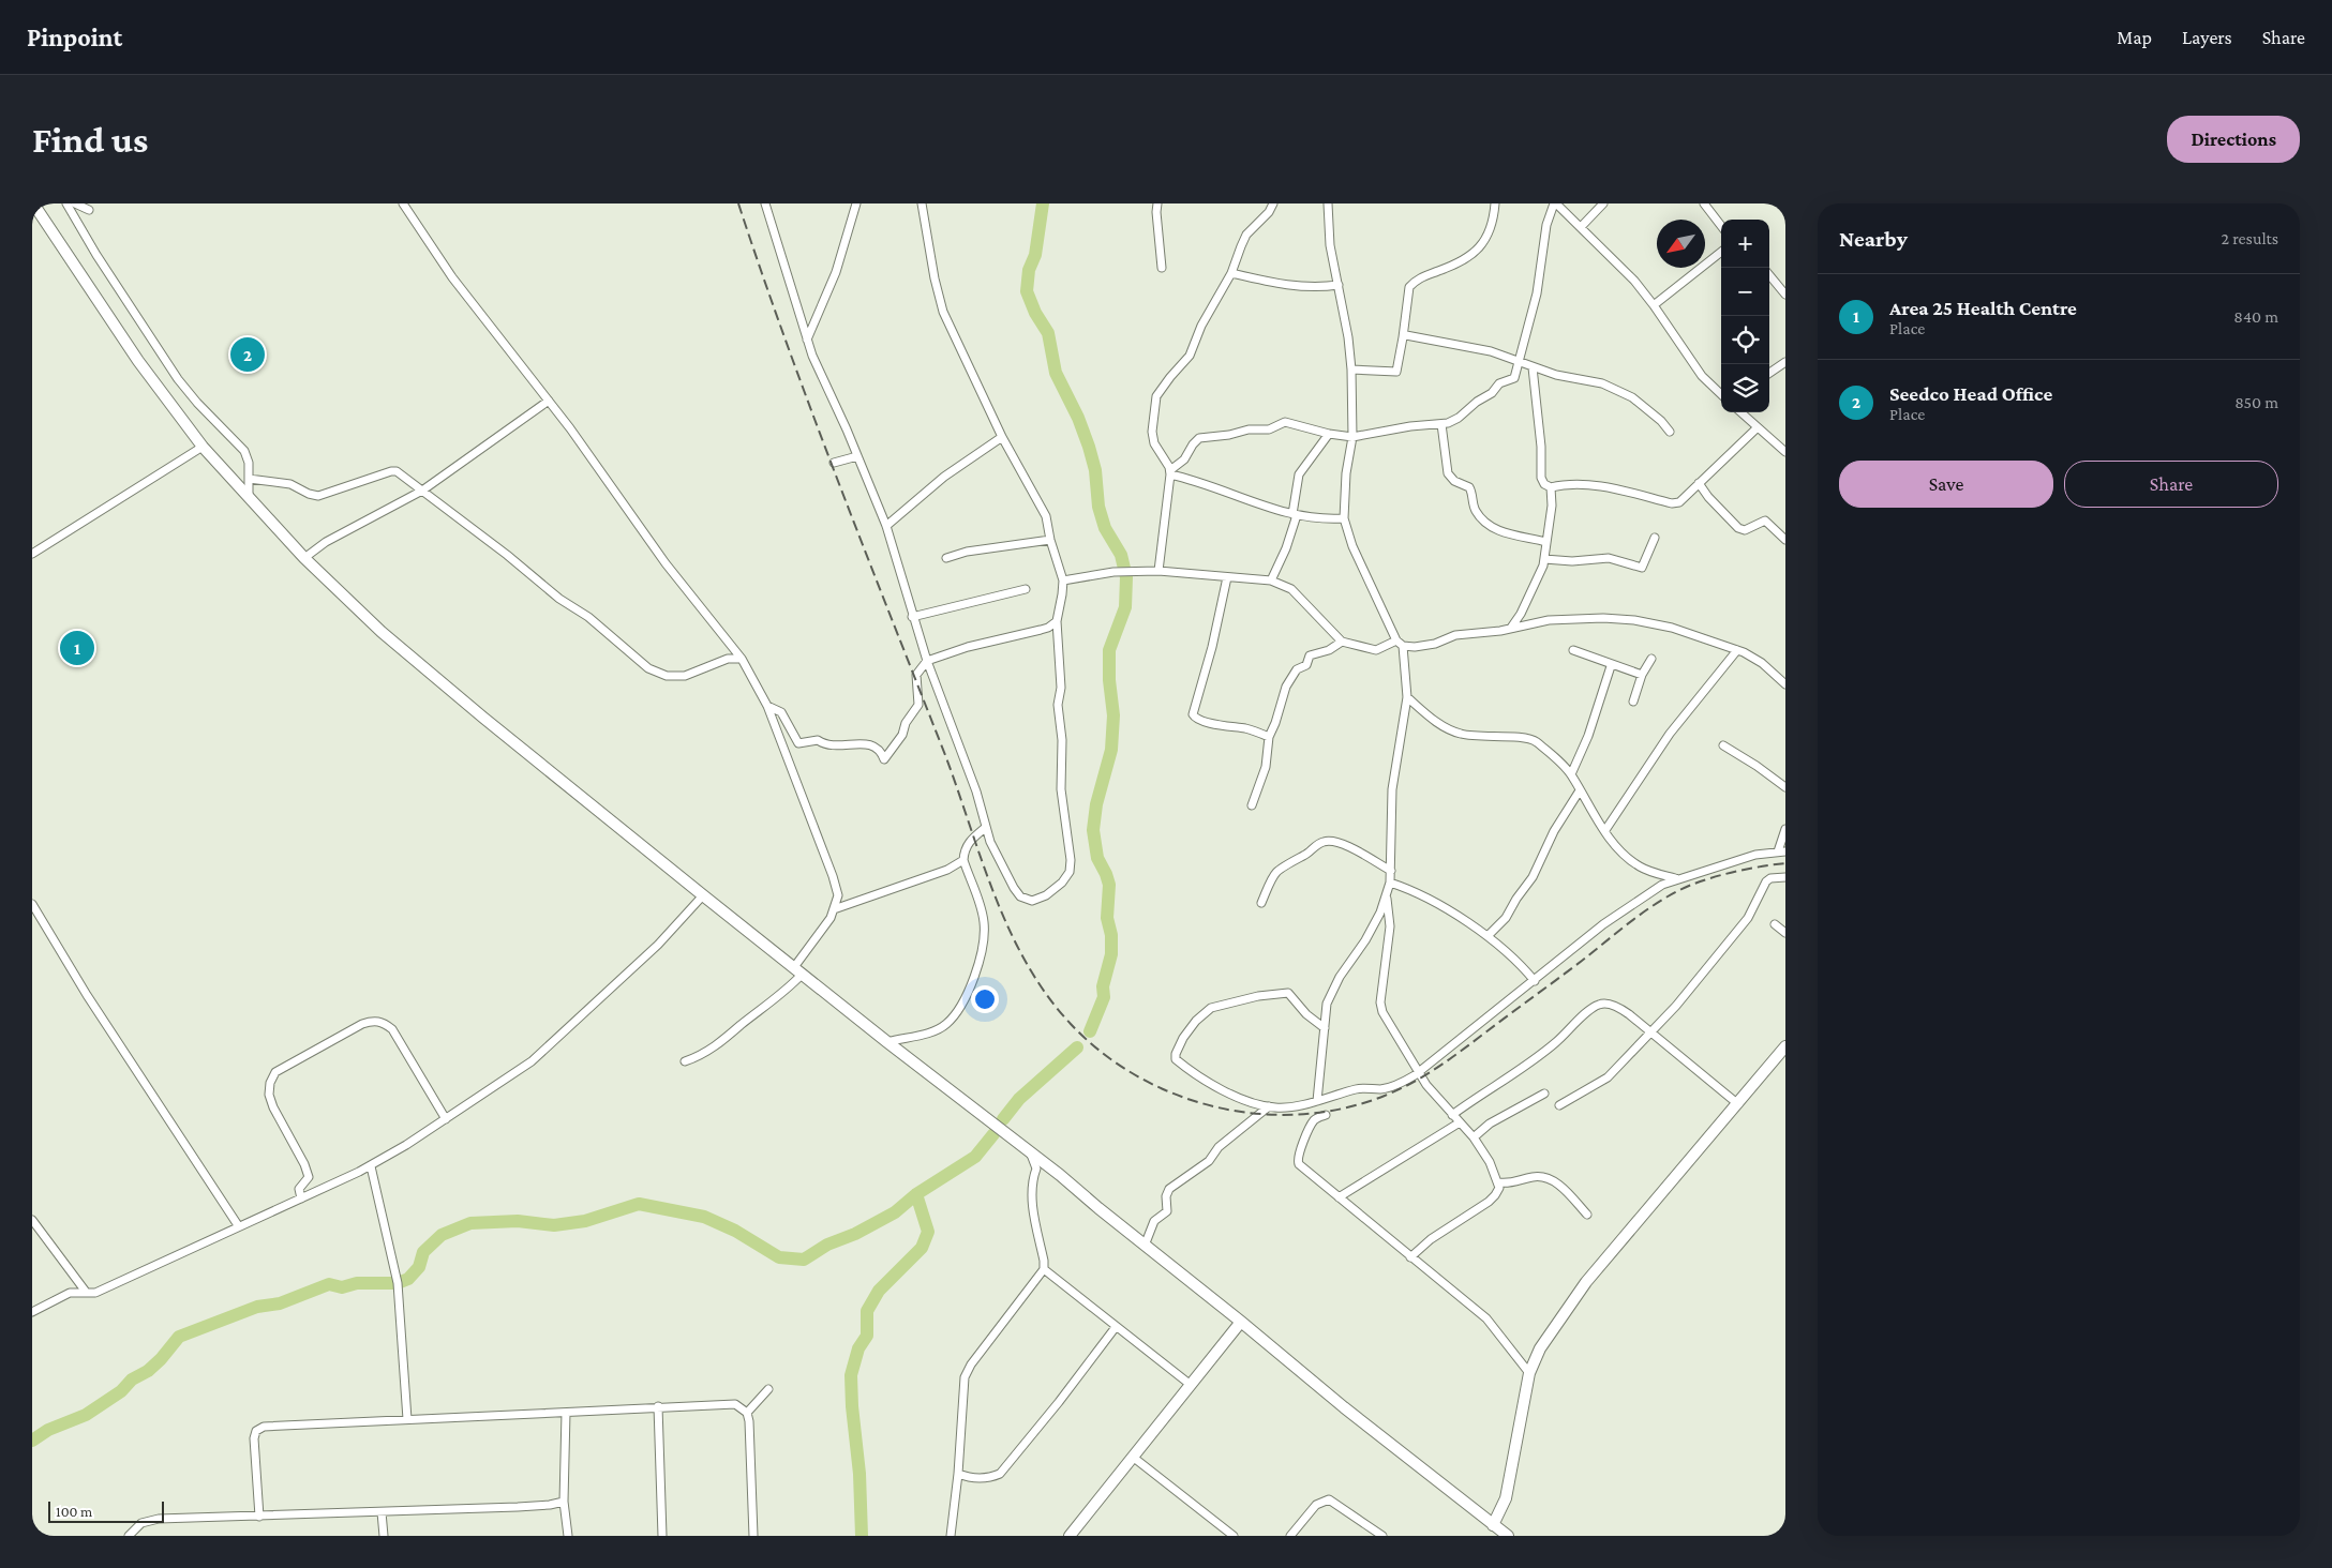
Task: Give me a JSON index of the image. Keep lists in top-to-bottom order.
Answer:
{
  "scale_bar": "100 m",
  "north": "bottom left",
  "page": {
    "header": "Pinpoint",
    "nav": ["Map", "Layers", "Share"],
    "buttons": [
      "Directions",
      ["Save", "Share"]
    ],
    "title": "Find us",
    "heading": ["Nearby", "2 results"],
    "map_buttons": ["+", "−"],
    "list": [
      {
        "mark": "1",
        "name": "Area 25 Health Centre",
        "note": "Place",
        "value": "840 m"
      },
      {
        "mark": "2",
        "name": "Seedco Head Office",
        "note": "Place",
        "value": "850 m"
      }
    ],
    "pins": ["2", "1"],
    "scale": "100 m"
  }
}
